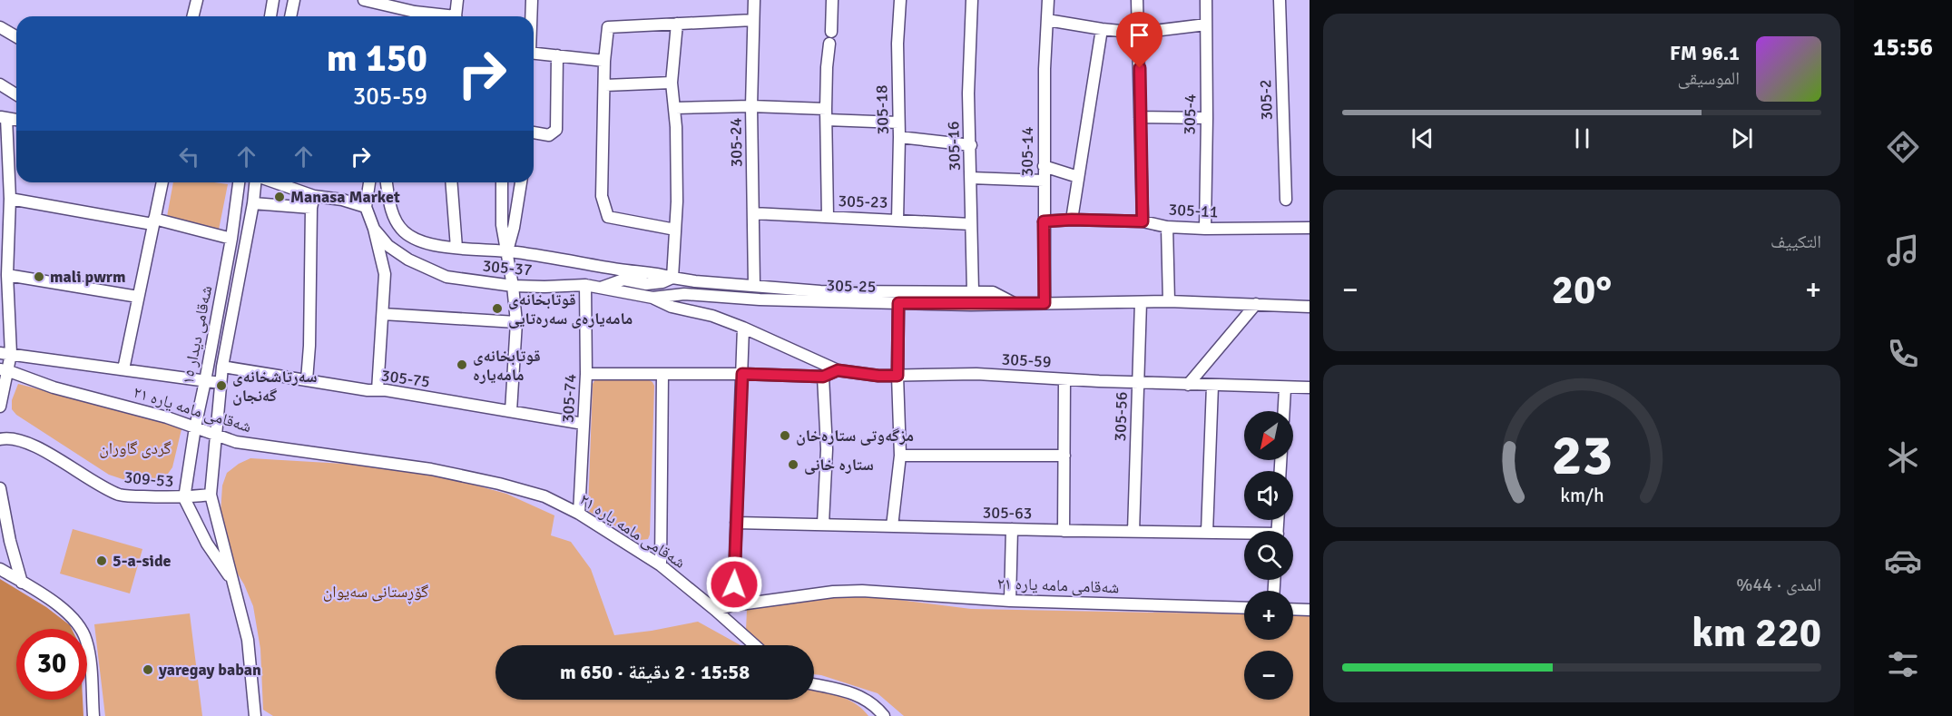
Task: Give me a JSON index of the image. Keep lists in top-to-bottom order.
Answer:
{
  "streets": {
    "street": [
      "305-2",
      "305-18",
      "305-4",
      "305-24",
      "305-16",
      "305-14",
      "305-23",
      "305-11",
      "305-37",
      "305-25",
      "شەقامی دیدار ١٥",
      "305-59",
      "305-75",
      "305-74",
      "شەقامی مامە یارە ٢١",
      "305-56",
      "309-53",
      "305-63"
    ]
  },
  "crossings": [
    ["305-18", "305-23"],
    ["305-4", "305-11"],
    ["305-24", "305-23"],
    ["305-16", "305-23"],
    ["305-14", "305-11"],
    ["305-14", "305-25"],
    ["305-37", "305-25"],
    ["305-37", "305-74"],
    ["305-25", "305-56"],
    ["شەقامی دیدار ١٥", "305-75"],
    ["شەقامی دیدار ١٥", "شەقامی مامە یارە ٢١"],
    ["شەقامی دیدار ١٥", "309-53"],
    ["305-59", "305-56"],
    ["305-75", "305-74"],
    ["305-74", "شەقامی مامە یارە ٢١"],
    ["305-56", "305-63"]
  ],
  "parks": ["گردی گاوران", "گۆڕستانی سەیوان"],
  "places": [
    "Manasa Market",
    "mali pwrm",
    "قوتابخانەی مامەیارەی سەرەتایی",
    "قوتابخانەی مامەیارە",
    "سەرتاشخانەی گەنجان",
    "مزگەوتی ستارەخان",
    "ستاره خانی",
    "5-a-side",
    "yaregay baban"
  ],
  "north": "bottom left",
  "page": {
    "tabs": "15:56",
    "turn": ["150 m", "305-59"],
    "song": ["96.1 FM", "الموسيقى"],
    "tile": [
      "التكييف",
      ["المدى · 44%", "220 km"]
    ],
    "heat": ["−", "20°", "+"],
    "map_buttons": ["+", "−"],
    "limit": "30",
    "trip": "15:58 · 2 دقيقة · 650 m",
    "gauge": ["23", "km/h"]
  }
}
